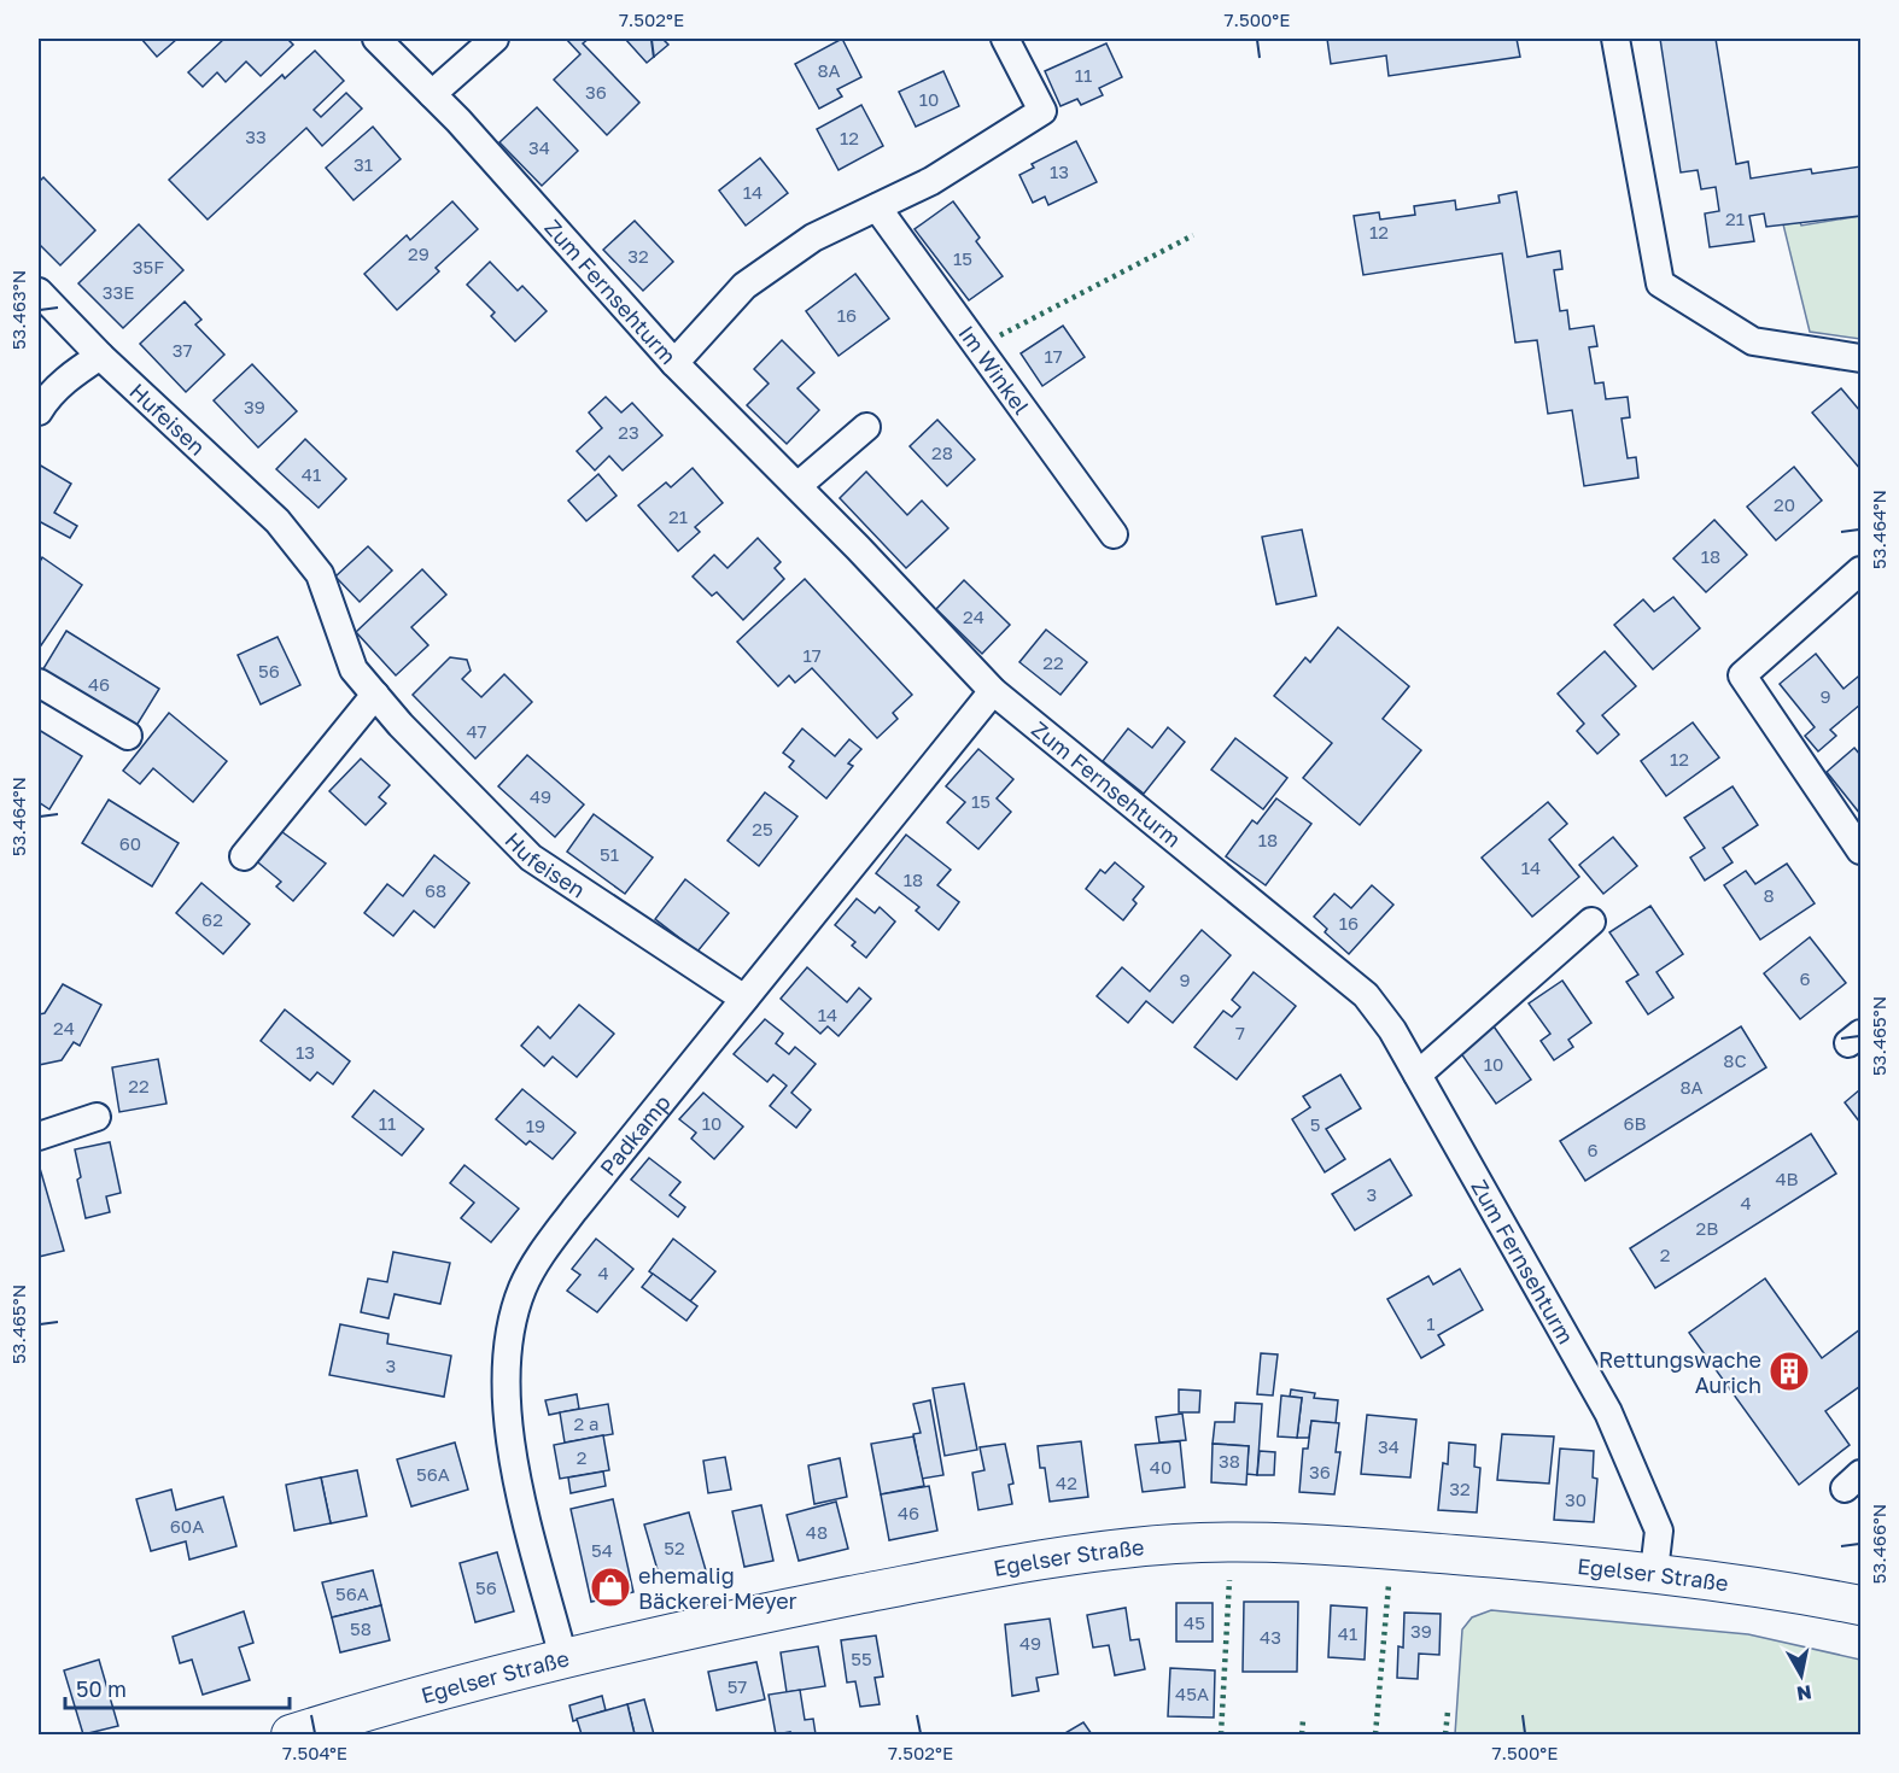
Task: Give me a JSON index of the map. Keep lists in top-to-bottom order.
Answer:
{
  "streets": {
    "main road": ["Egelser Straße"],
    "street": [
      "Zum Fernsehturm",
      "Im Winkel",
      "Hufeisen",
      "Padkamp"
    ]
  },
  "crossings": [
    ["Zum Fernsehturm", "Padkamp"],
    ["Zum Fernsehturm", "Egelser Straße"],
    ["Hufeisen", "Padkamp"],
    ["Padkamp", "Egelser Straße"]
  ],
  "places": {
    "building": ["Rettungswache Aurich"],
    "shop": ["ehemalig Bäckerei Meyer"]
  },
  "house_numbers": [
    "8A",
    "11",
    "36",
    "10",
    "33",
    "12",
    "34",
    "31",
    "13",
    "14",
    "21",
    "12",
    "29",
    "32",
    "15",
    "35F",
    "33E",
    "16",
    "37",
    "17",
    "39",
    "23",
    "28",
    "41",
    "20",
    "21",
    "18",
    "24",
    "17",
    "22",
    "56",
    "46",
    "9",
    "47",
    "12",
    "49",
    "15",
    "25",
    "18",
    "60",
    "51",
    "14",
    "18",
    "68",
    "8",
    "62",
    "16",
    "6",
    "9",
    "14",
    "24",
    "7",
    "13",
    "8C",
    "10",
    "22",
    "8A",
    "11",
    "10",
    "6B",
    "5",
    "19",
    "6",
    "4B",
    "3",
    "4",
    "2B",
    "2",
    "4",
    "1",
    "3",
    "2 a",
    "34",
    "2",
    "38",
    "40",
    "36",
    "56A",
    "42",
    "32",
    "30",
    "46",
    "60A",
    "48",
    "52",
    "54",
    "56",
    "56A",
    "45",
    "58",
    "39",
    "41",
    "43",
    "49",
    "55",
    "57",
    "45A"
  ],
  "scale_bar": "50 m",
  "north": "bottom",
  "coordinates": [
    "7.502°E",
    "7.500°E",
    "53.463°N",
    "53.464°N",
    "53.465°N",
    "53.466°N",
    "7.504°E"
  ]
}
